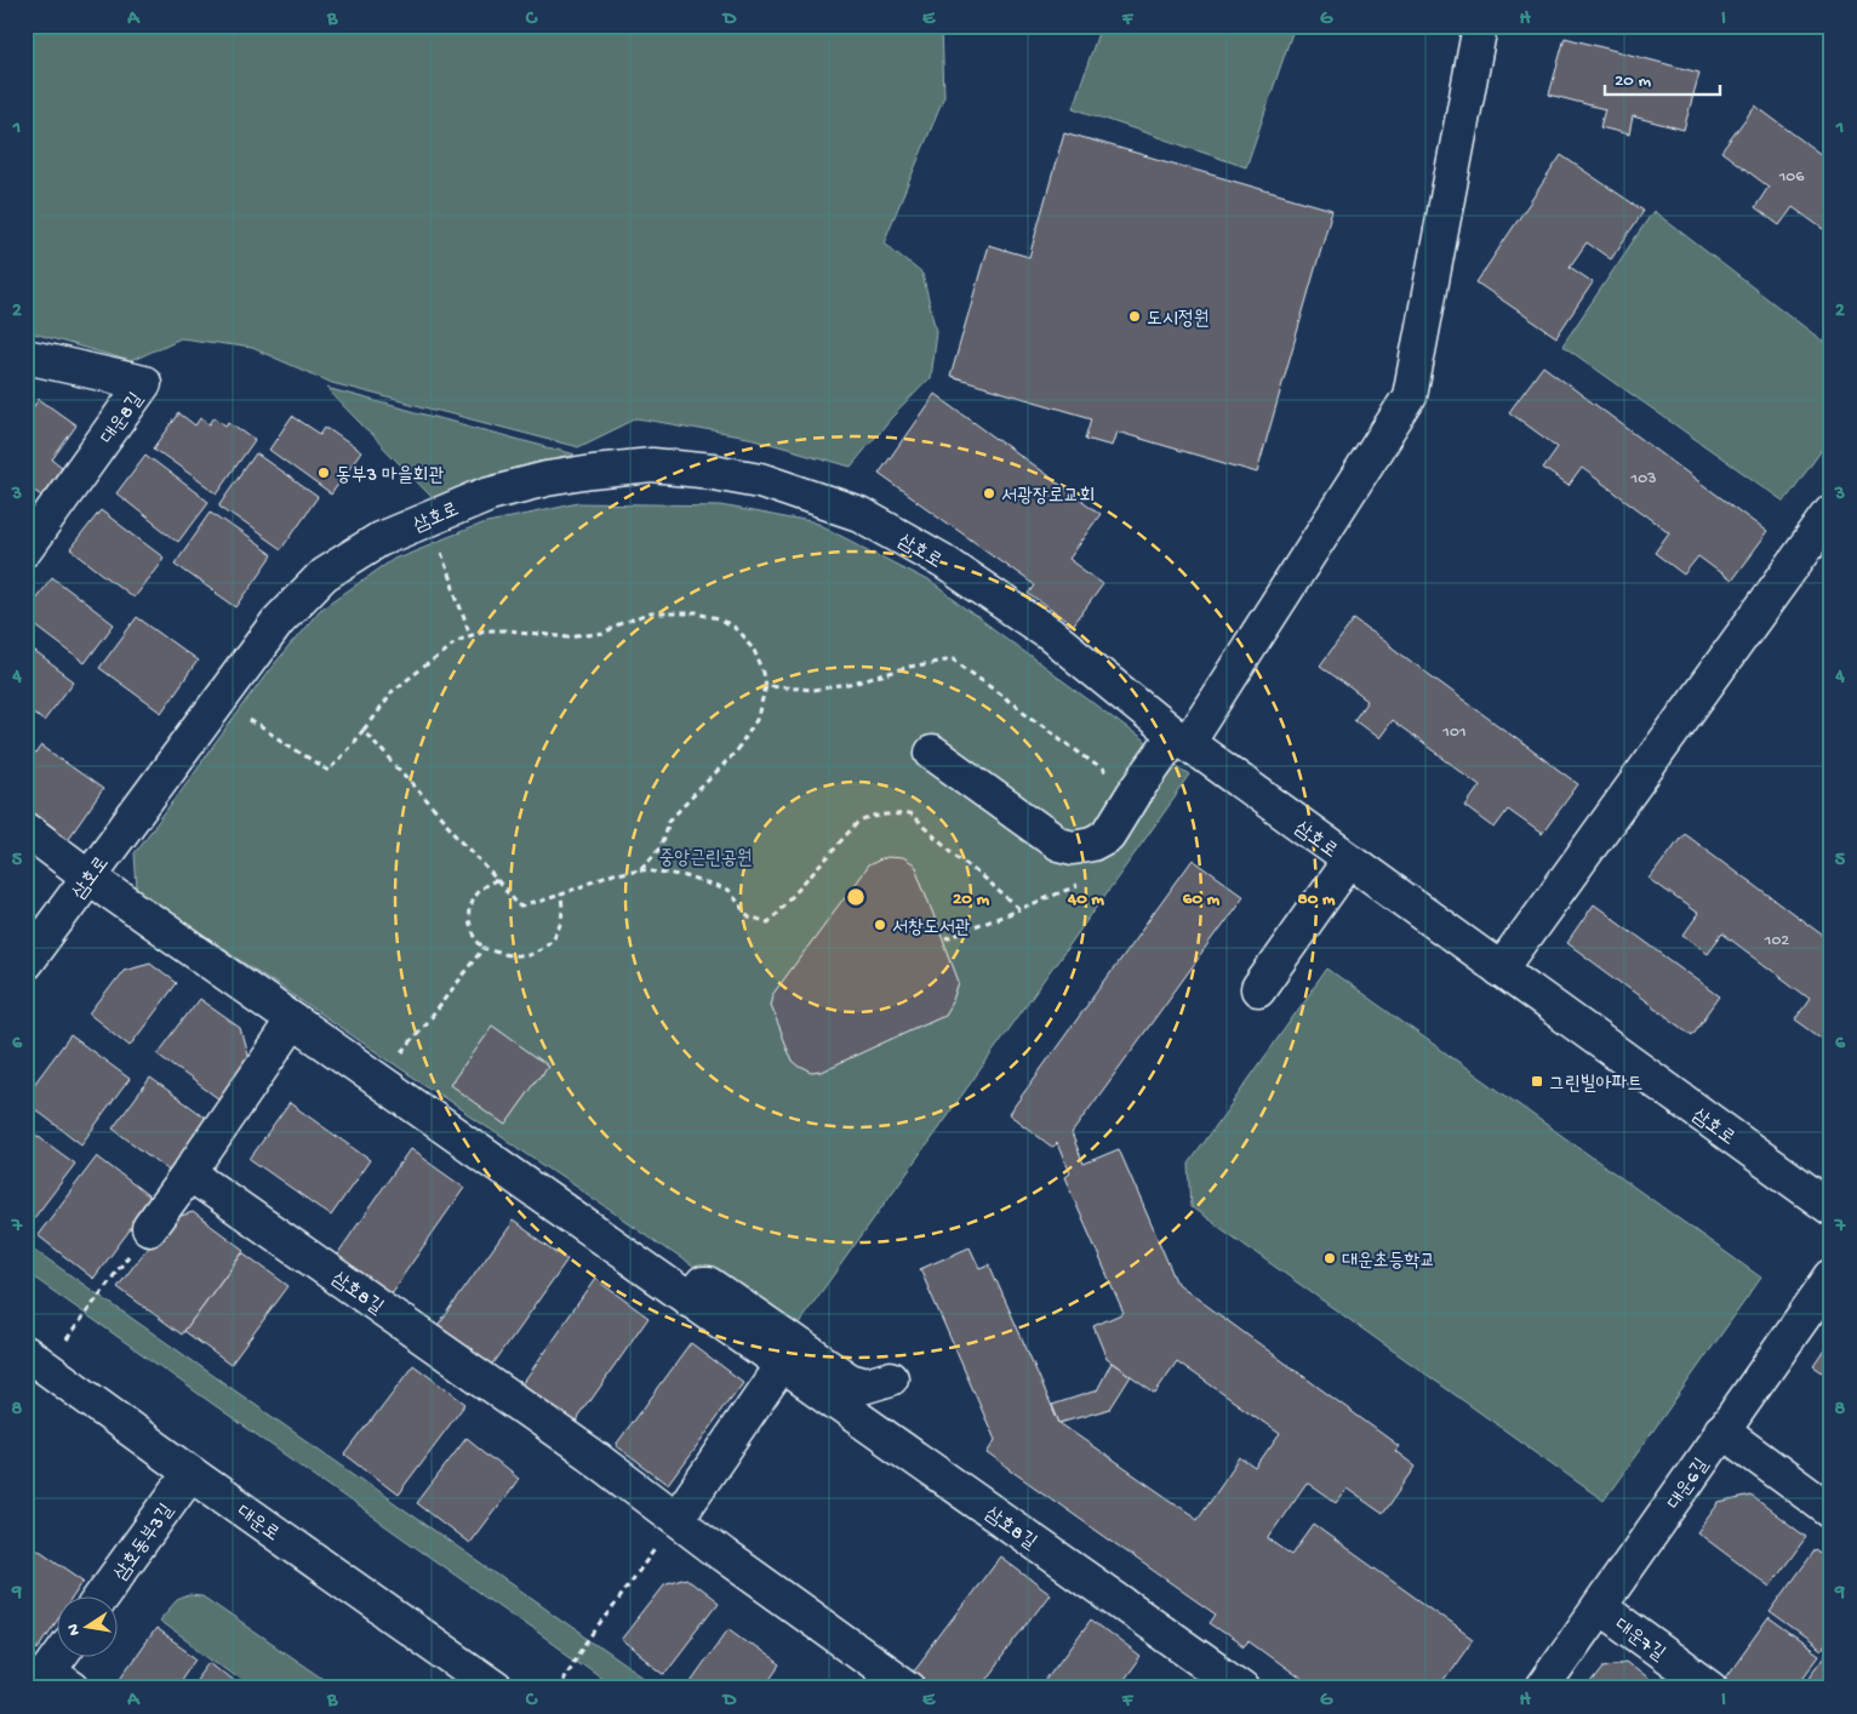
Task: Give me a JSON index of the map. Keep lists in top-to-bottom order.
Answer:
{
  "streets": {
    "street": [
      "대운8길",
      "삼호로",
      "삼호8길",
      "대운6길",
      "대운로",
      "삼호동부3길",
      "대운7길"
    ]
  },
  "crossings": [
    ["삼호로", "삼호8길"],
    ["대운6길", "대운7길"],
    ["대운로", "삼호동부3길"]
  ],
  "parks": ["중앙근린공원"],
  "places": {
    "other": [
      "도시정원",
      "동부3 마을회관",
      "서광장로교회",
      "서창도서관",
      "대운초등학교"
    ],
    "transit": ["그린빌아파트"]
  },
  "house_numbers": [
    "106",
    "103",
    "101",
    "102"
  ],
  "scale_bar": "20 m",
  "north": "left",
  "grid": {
    "columns": [
      "A",
      "B",
      "C",
      "D",
      "E",
      "F",
      "G",
      "H",
      "I"
    ],
    "rows": [
      "1",
      "2",
      "3",
      "4",
      "5",
      "6",
      "7",
      "8",
      "9"
    ]
  },
  "rings": [
    "20 m",
    "40 m",
    "60 m",
    "80 m"
  ]
}
